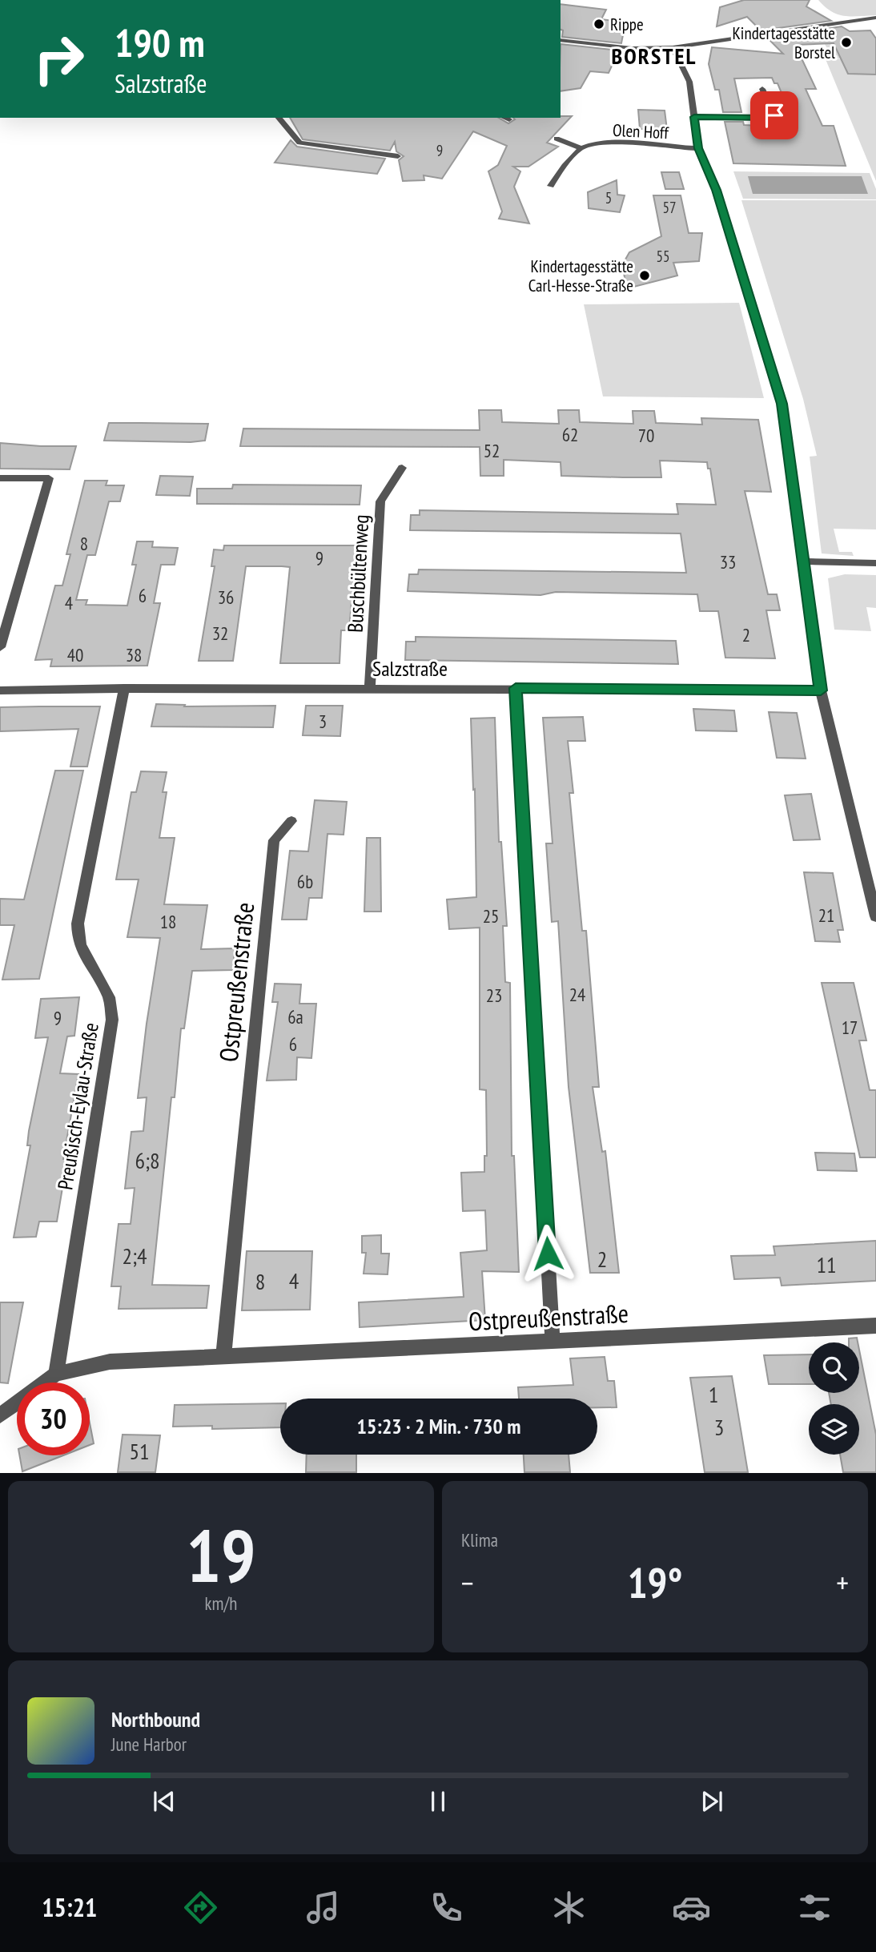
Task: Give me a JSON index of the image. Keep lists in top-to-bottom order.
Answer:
{
  "streets": {
    "street": [
      "Olen Hoff",
      "Buschbültenweg",
      "Salzstraße",
      "Ostpreußenstraße",
      "Preußisch-Eylau-Straße"
    ]
  },
  "crossings": [
    ["Buschbültenweg", "Salzstraße"],
    ["Salzstraße", "Preußisch-Eylau-Straße"],
    ["Ostpreußenstraße", "Preußisch-Eylau-Straße"]
  ],
  "districts": ["BORSTEL"],
  "places": ["Rippe", "Kindertagesstätte Borstel", "Kindertagesstätte Carl-Hesse-Straße"],
  "house_numbers": [
    "9",
    "5",
    "57",
    "55",
    "62",
    "70",
    "52",
    "8",
    "9",
    "33",
    "6",
    "36",
    "4",
    "32",
    "2",
    "40",
    "38",
    "3",
    "6b",
    "21",
    "25",
    "18",
    "24",
    "23",
    "6a",
    "9",
    "17",
    "6",
    "6;8",
    "2;4",
    "2",
    "11",
    "4",
    "8",
    "1",
    "3",
    "51"
  ],
  "page": {
    "turn": ["190 m", "Salzstraße"],
    "limit": "30",
    "trip": "15:23 · 2 Min. · 730 m",
    "tile": [
      ["19", "km/h"],
      "Klima"
    ],
    "heat": ["−", "19°", "+"],
    "song": ["Northbound", "June Harbor"],
    "tabs": "15:21"
  }
}
